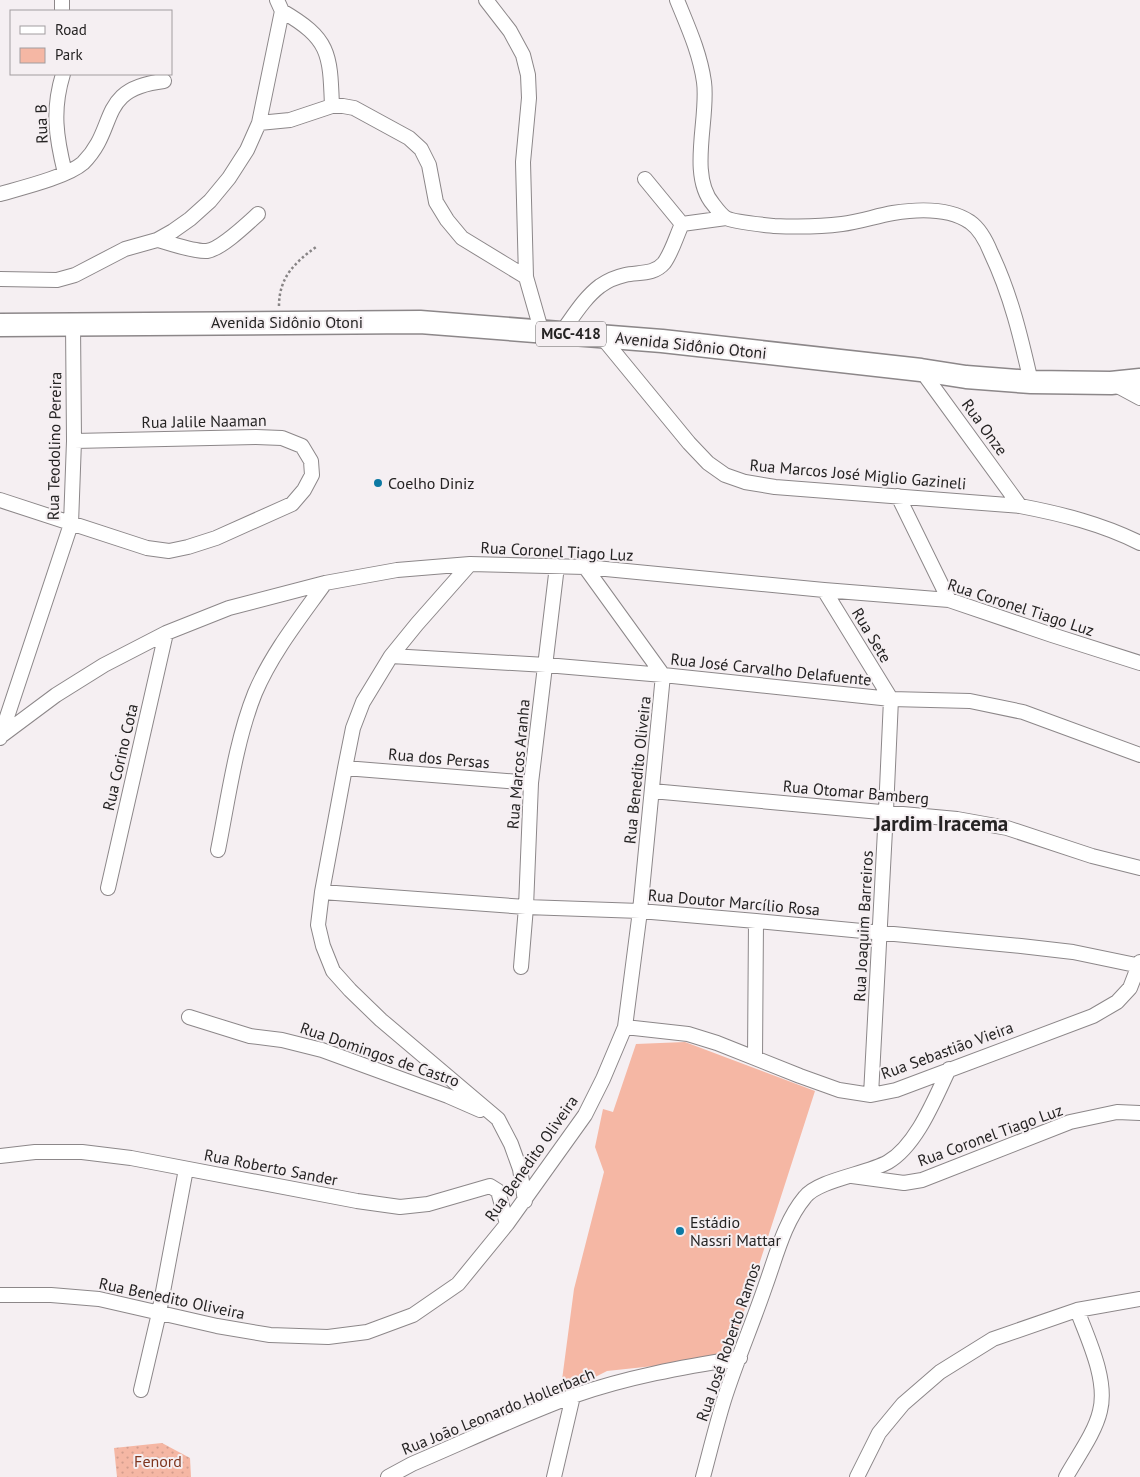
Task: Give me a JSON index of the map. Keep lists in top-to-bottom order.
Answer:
{
  "streets": {
    "main road": ["Avenida Sidônio Otoni", "MGC-418"],
    "street": [
      "Rua B",
      "Rua Jalile Naaman",
      "Rua Onze",
      "Rua Teodolino Pereira",
      "Rua Marcos José Miglio Gazineli",
      "Rua Coronel Tiago Luz",
      "Rua Sete",
      "Rua José Carvalho Delafuente",
      "Rua Corino Cota",
      "Rua dos Persas",
      "Rua Marcos Aranha",
      "Rua Benedito Oliveira",
      "Rua Otomar Bamberg",
      "Rua Doutor Marcílio Rosa",
      "Rua Joaquim Barreiros",
      "Rua Sebastião Vieira",
      "Rua Domingos de Castro",
      "Rua Roberto Sander",
      "Rua José Roberto Ramos",
      "Rua João Leonardo Hollerbach"
    ]
  },
  "crossings": [
    ["Avenida Sidônio Otoni", "Rua Onze"],
    ["Avenida Sidônio Otoni", "Rua Teodolino Pereira"],
    ["Avenida Sidônio Otoni", "Rua Marcos José Miglio Gazineli"],
    ["Rua Jalile Naaman", "Rua Teodolino Pereira"],
    ["Rua Onze", "Rua Marcos José Miglio Gazineli"],
    ["Rua Teodolino Pereira", "Rua Coronel Tiago Luz"],
    ["Rua Coronel Tiago Luz", "Rua Sete"],
    ["Rua Coronel Tiago Luz", "Rua Corino Cota"],
    ["Rua Coronel Tiago Luz", "Rua Marcos Aranha"],
    ["Rua Coronel Tiago Luz", "Rua Benedito Oliveira"],
    ["Rua Coronel Tiago Luz", "Rua José Roberto Ramos"],
    ["Rua Sete", "Rua José Carvalho Delafuente"],
    ["Rua Sete", "Rua Joaquim Barreiros"],
    ["Rua José Carvalho Delafuente", "Rua Marcos Aranha"],
    ["Rua José Carvalho Delafuente", "Rua Benedito Oliveira"],
    ["Rua José Carvalho Delafuente", "Rua Joaquim Barreiros"],
    ["Rua dos Persas", "Rua Marcos Aranha"],
    ["Rua Marcos Aranha", "Rua Doutor Marcílio Rosa"],
    ["Rua Benedito Oliveira", "Rua Otomar Bamberg"],
    ["Rua Benedito Oliveira", "Rua Doutor Marcílio Rosa"],
    ["Rua Benedito Oliveira", "Rua Sebastião Vieira"],
    ["Rua Benedito Oliveira", "Rua Roberto Sander"],
    ["Rua Otomar Bamberg", "Rua Joaquim Barreiros"],
    ["Rua Doutor Marcílio Rosa", "Rua Joaquim Barreiros"],
    ["Rua Doutor Marcílio Rosa", "Rua Sebastião Vieira"],
    ["Rua Joaquim Barreiros", "Rua Sebastião Vieira"],
    ["Rua José Roberto Ramos", "Rua João Leonardo Hollerbach"]
  ],
  "districts": ["Jardim Iracema"],
  "parks": ["Fenord"],
  "places": ["Coelho Diniz", "Estádio Nassri Mattar"],
  "legend": ["Road", "Park"]
}
